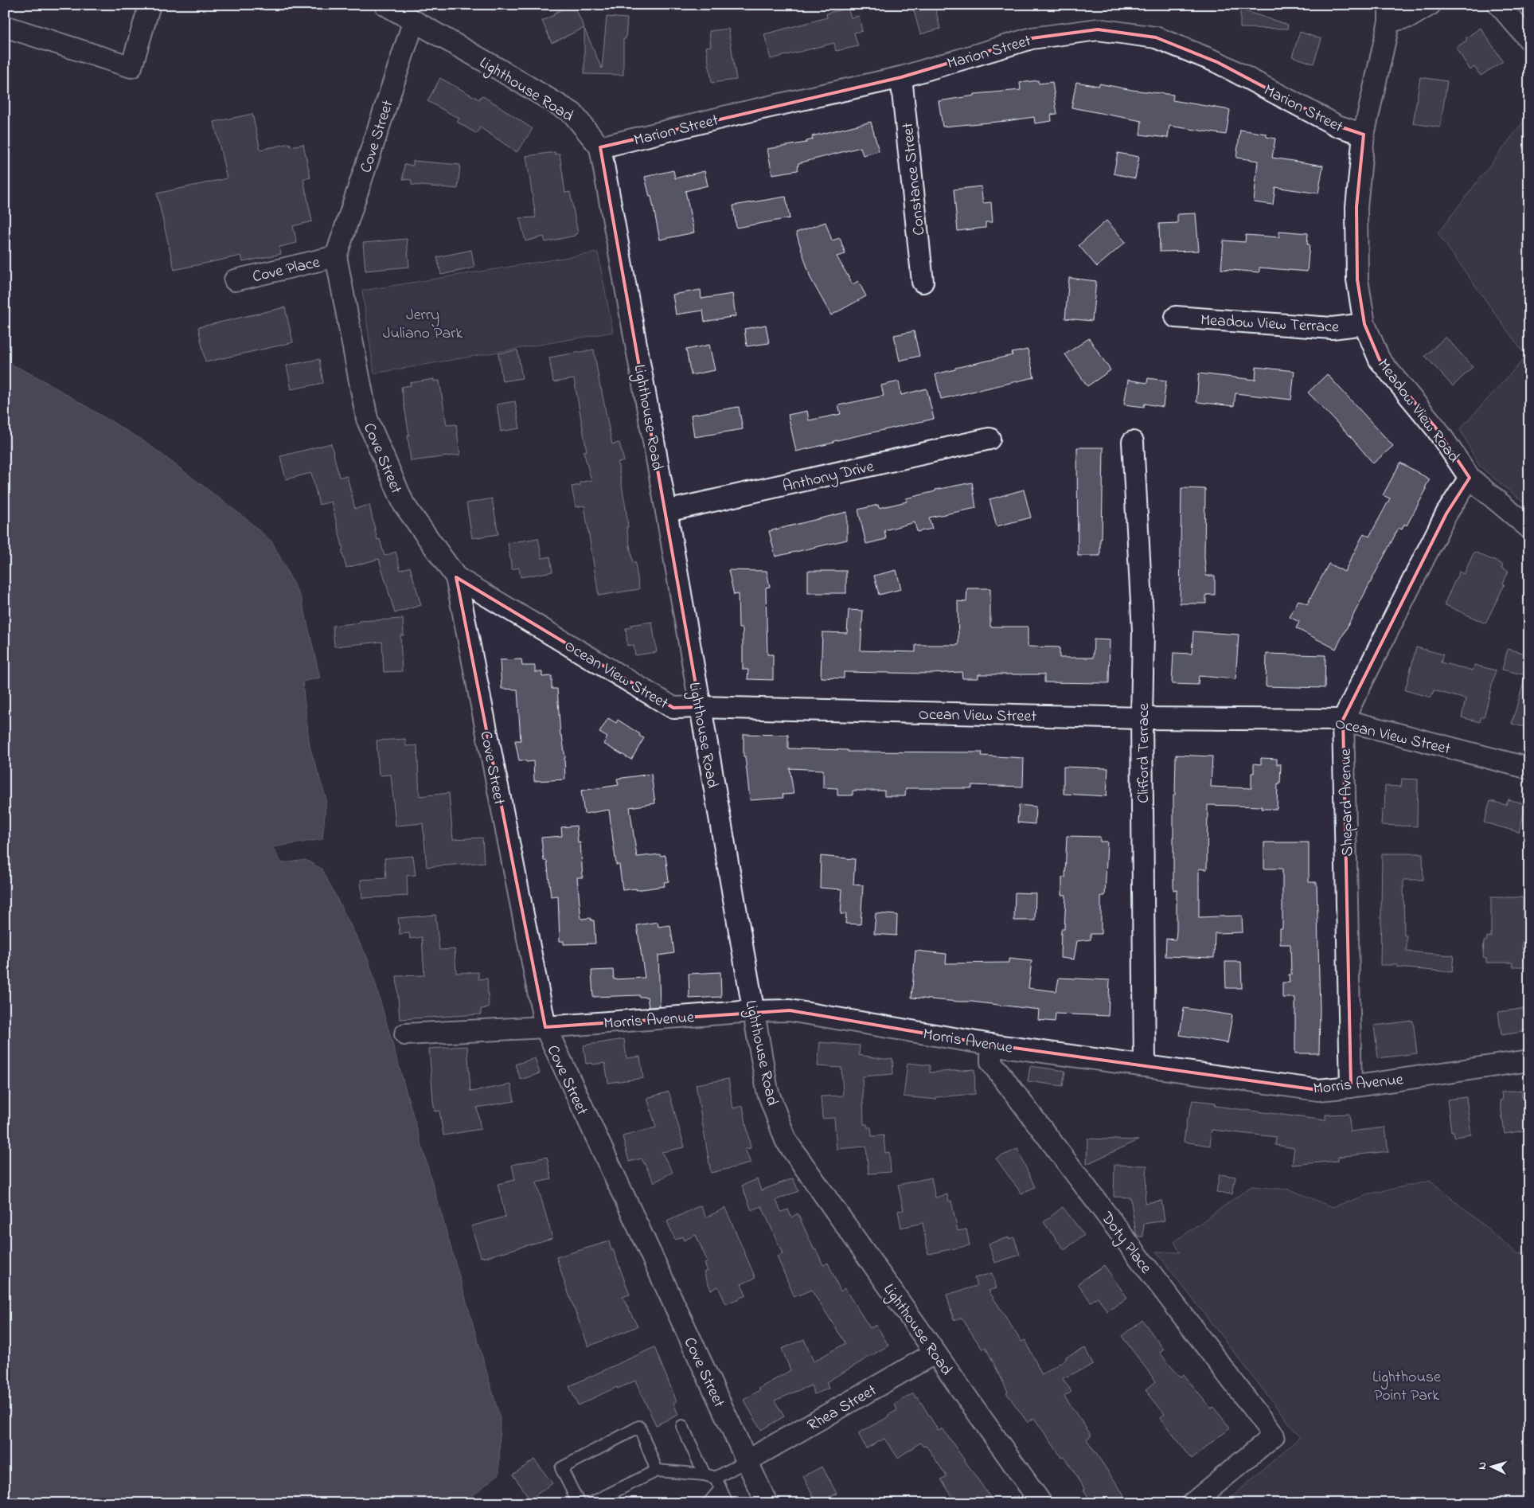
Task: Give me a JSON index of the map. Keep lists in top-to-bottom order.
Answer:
{
  "streets": {
    "street": [
      "Marion Street",
      "Lighthouse Road",
      "Cove Street",
      "Constance Street",
      "Cove Place",
      "Meadow View Terrace",
      "Meadow View Road",
      "Anthony Drive",
      "Ocean View Street",
      "Clifford Terrace",
      "Shepard Avenue",
      "Morris Avenue",
      "Doty Place",
      "Rhea Street"
    ]
  },
  "crossings": [
    ["Marion Street", "Lighthouse Road"],
    ["Marion Street", "Constance Street"],
    ["Marion Street", "Meadow View Road"],
    ["Lighthouse Road", "Cove Street"],
    ["Lighthouse Road", "Anthony Drive"],
    ["Lighthouse Road", "Ocean View Street"],
    ["Lighthouse Road", "Morris Avenue"],
    ["Lighthouse Road", "Rhea Street"],
    ["Cove Street", "Cove Place"],
    ["Cove Street", "Ocean View Street"],
    ["Cove Street", "Morris Avenue"],
    ["Cove Street", "Rhea Street"],
    ["Meadow View Terrace", "Meadow View Road"],
    ["Meadow View Road", "Shepard Avenue"],
    ["Ocean View Street", "Clifford Terrace"],
    ["Ocean View Street", "Shepard Avenue"],
    ["Clifford Terrace", "Morris Avenue"],
    ["Shepard Avenue", "Morris Avenue"],
    ["Morris Avenue", "Doty Place"]
  ],
  "parks": ["Jerry Juliano Park", "Lighthouse Point Park"],
  "north": "left"
}
